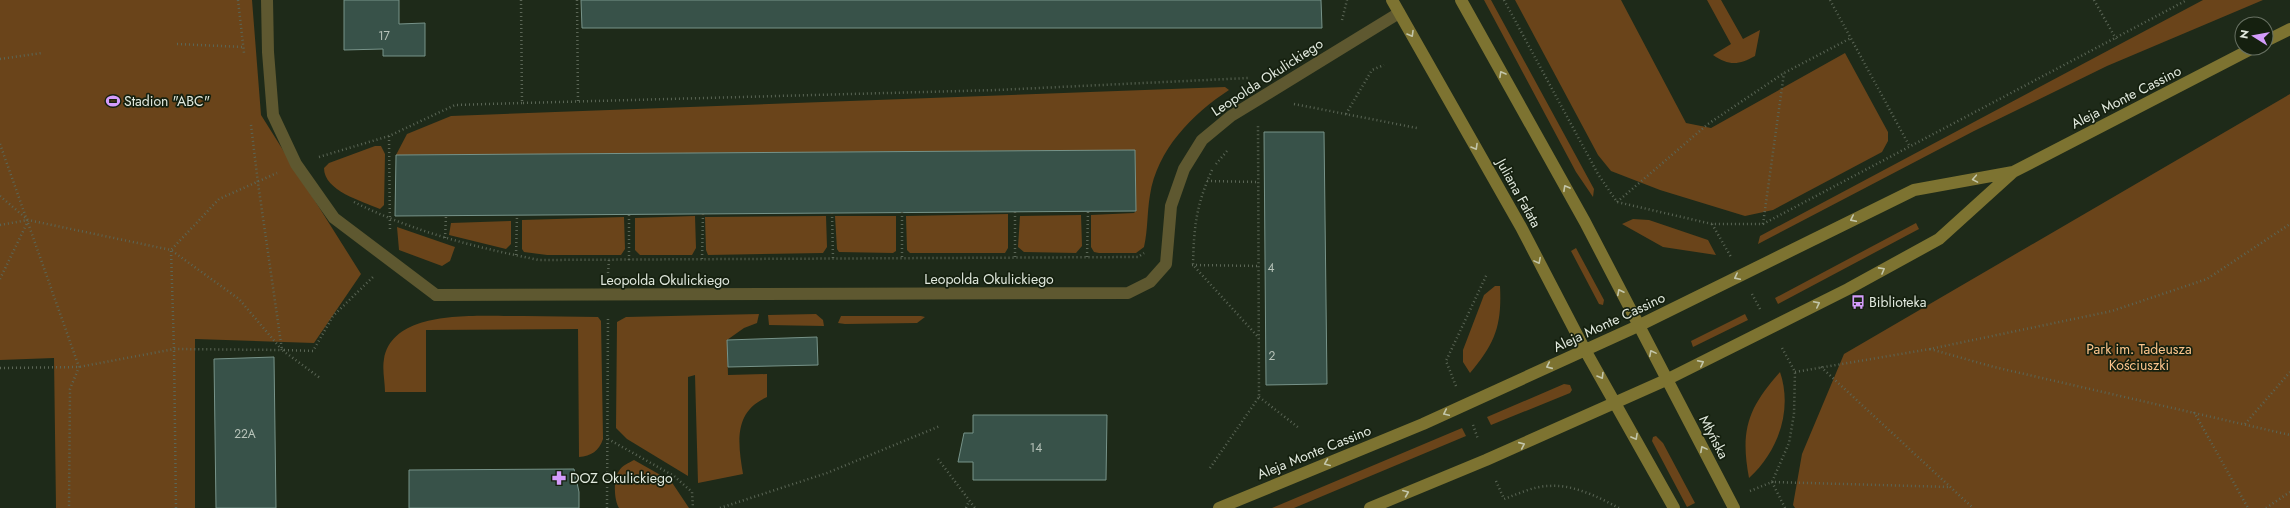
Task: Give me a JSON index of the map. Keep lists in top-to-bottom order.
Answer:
{
  "streets": {
    "street": [
      "Leopolda Okulickiego",
      "Aleja Monte Cassino",
      "Juliana Fałata",
      "Młyńska"
    ]
  },
  "crossings": [
    ["Leopolda Okulickiego", "Juliana Fałata"],
    ["Aleja Monte Cassino", "Juliana Fałata"],
    ["Aleja Monte Cassino", "Młyńska"]
  ],
  "parks": ["Park im. Tadeusza Kościuszki"],
  "places": {
    "sports": ["Stadion \"ABC\""],
    "bus stop": ["Biblioteka"],
    "pharmacy": ["DOZ Okulickiego"]
  },
  "house_numbers": [
    "17",
    "4",
    "2",
    "22A",
    "14"
  ],
  "north": "left"
}
